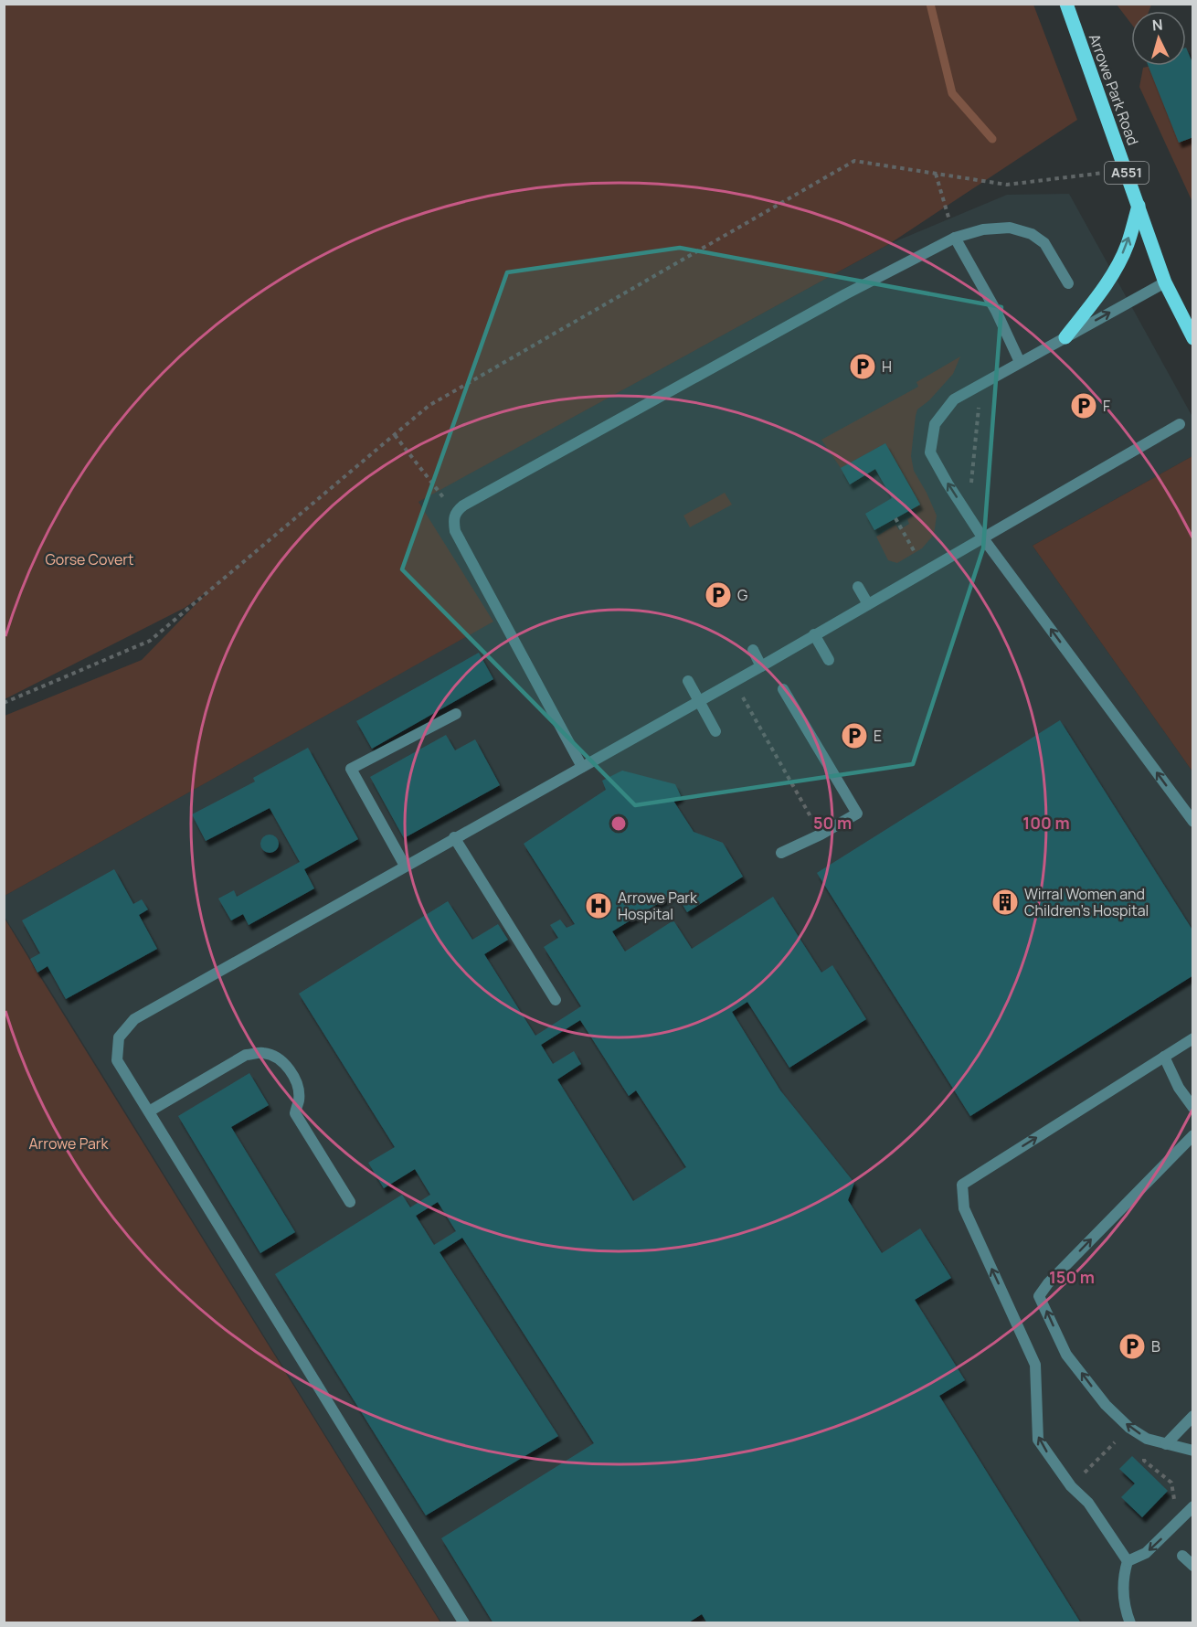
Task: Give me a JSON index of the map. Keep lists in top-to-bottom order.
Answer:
{
  "streets": {
    "main road": ["Arrowe Park Road", "A551"]
  },
  "parks": ["Gorse Covert", "Arrowe Park"],
  "places": {
    "parking": [
      "H",
      "F",
      "G",
      "E",
      "B"
    ],
    "building": ["Wirral Women and Children's Hospital"],
    "hospital": ["Arrowe Park Hospital"]
  },
  "north": "top",
  "rings": ["50 m", "100 m", "150 m"]
}
